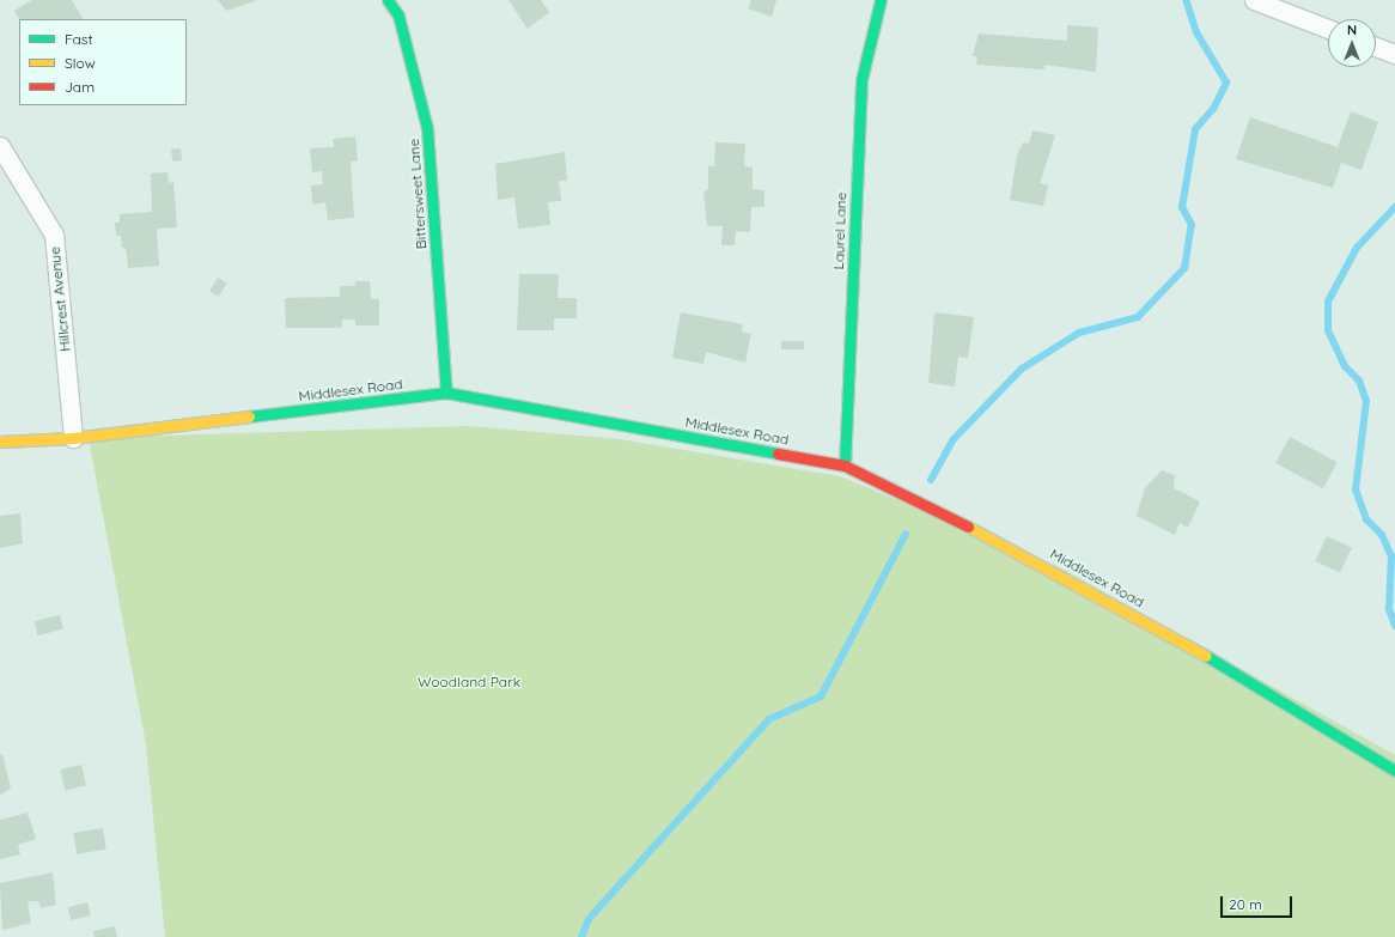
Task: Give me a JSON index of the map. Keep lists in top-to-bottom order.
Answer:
{
  "streets": {
    "street": [
      "Bittersweet Lane",
      "Laurel Lane",
      "Hillcrest Avenue",
      "Middlesex Road"
    ]
  },
  "crossings": [
    ["Bittersweet Lane", "Middlesex Road"],
    ["Laurel Lane", "Middlesex Road"],
    ["Hillcrest Avenue", "Middlesex Road"]
  ],
  "parks": ["Woodland Park"],
  "legend": ["Fast", "Slow", "Jam"],
  "scale_bar": "20 m",
  "north": "top"
}
